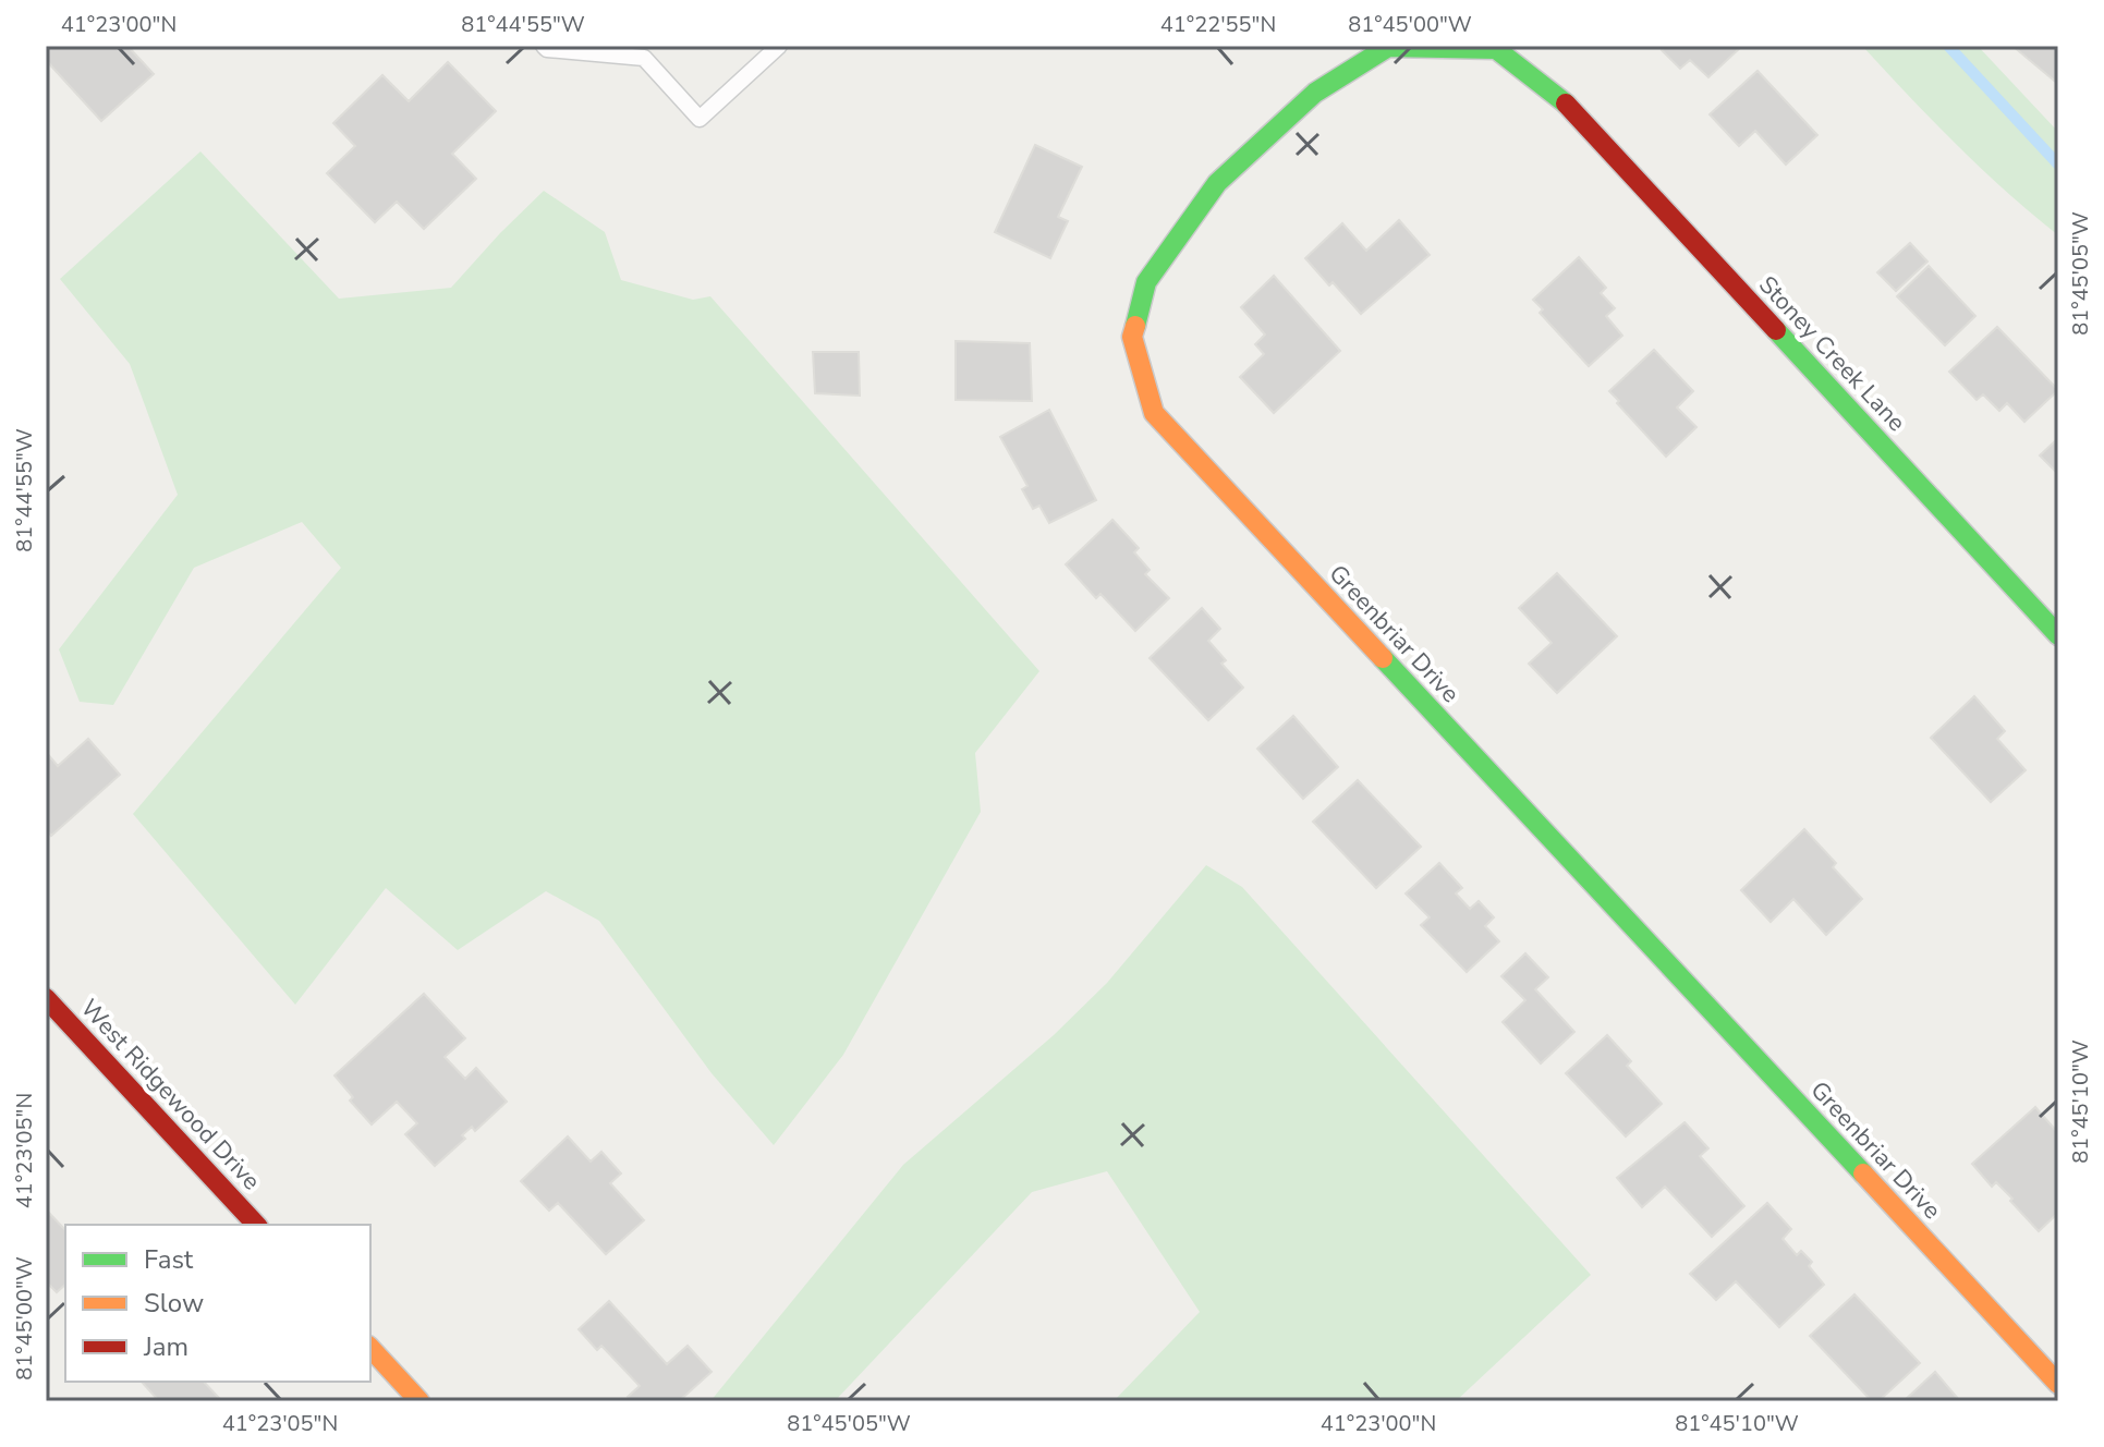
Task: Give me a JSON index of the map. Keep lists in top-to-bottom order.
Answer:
{
  "streets": {
    "street": ["Stoney Creek Lane", "Greenbriar Drive", "West Ridgewood Drive"]
  },
  "crossings": [
    ["Stoney Creek Lane", "Greenbriar Drive"]
  ],
  "legend": ["Fast", "Slow", "Jam"],
  "coordinates": [
    "41°23'00\"N",
    "81°44'55\"W",
    "41°22'55\"N",
    "81°45'00\"W",
    "81°45'05\"W",
    "81°45'10\"W",
    "41°23'05\"N"
  ]
}
